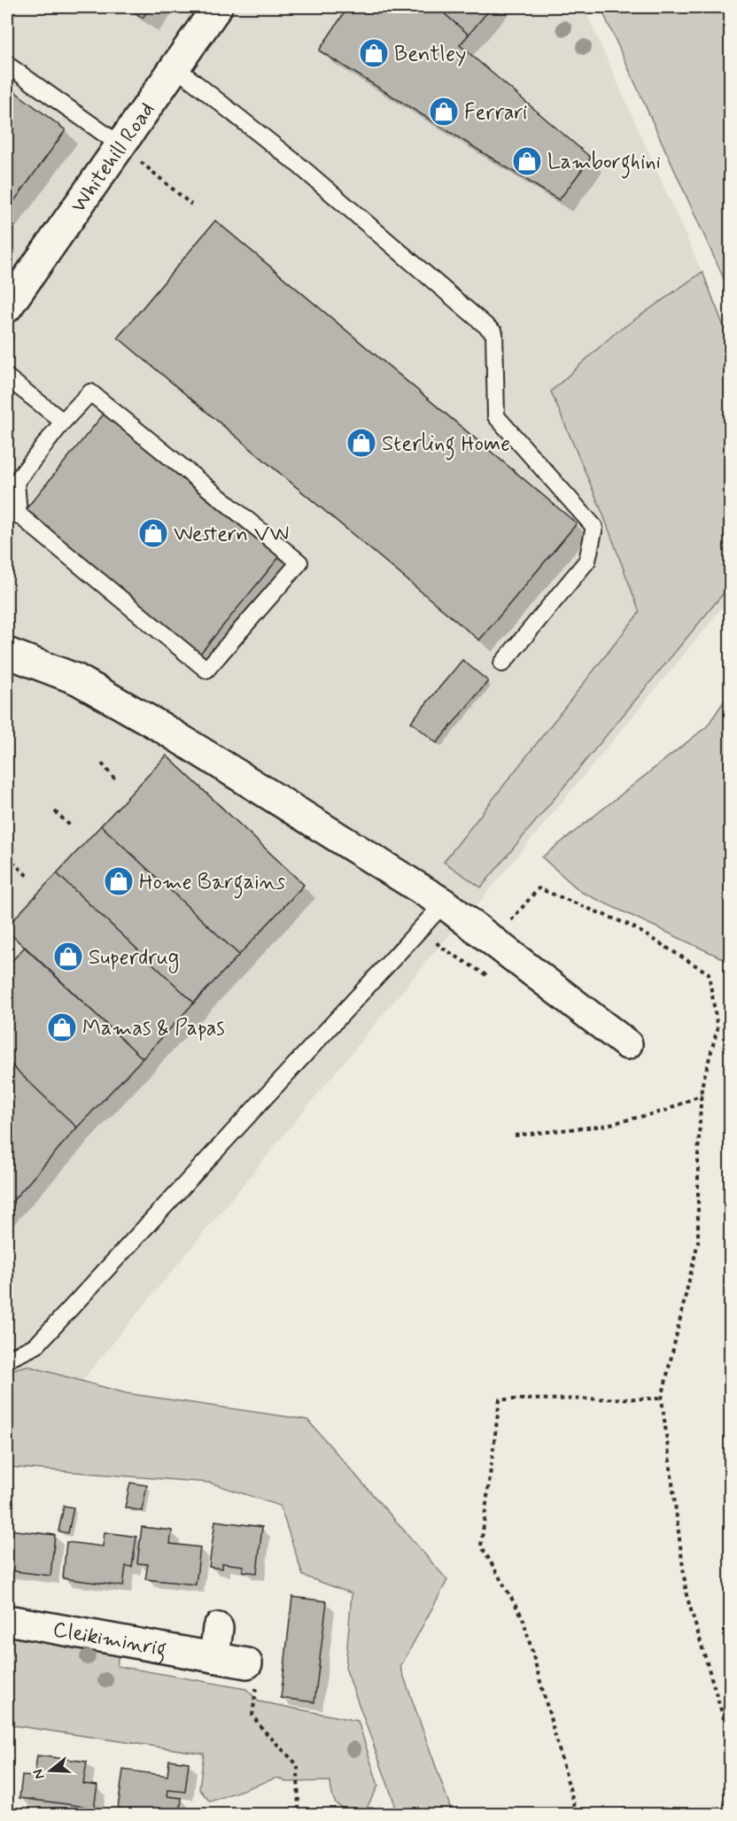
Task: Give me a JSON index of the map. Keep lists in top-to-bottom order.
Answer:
{
  "streets": {
    "street": ["Whitehill Road", "Cleikiminrig"]
  },
  "places": {
    "shop": [
      "Bentley",
      "Ferrari",
      "Lamborghini",
      "Sterling Home",
      "Western VW",
      "Home Bargains",
      "Superdrug",
      "Mamas & Papas"
    ]
  },
  "north": "left"
}
